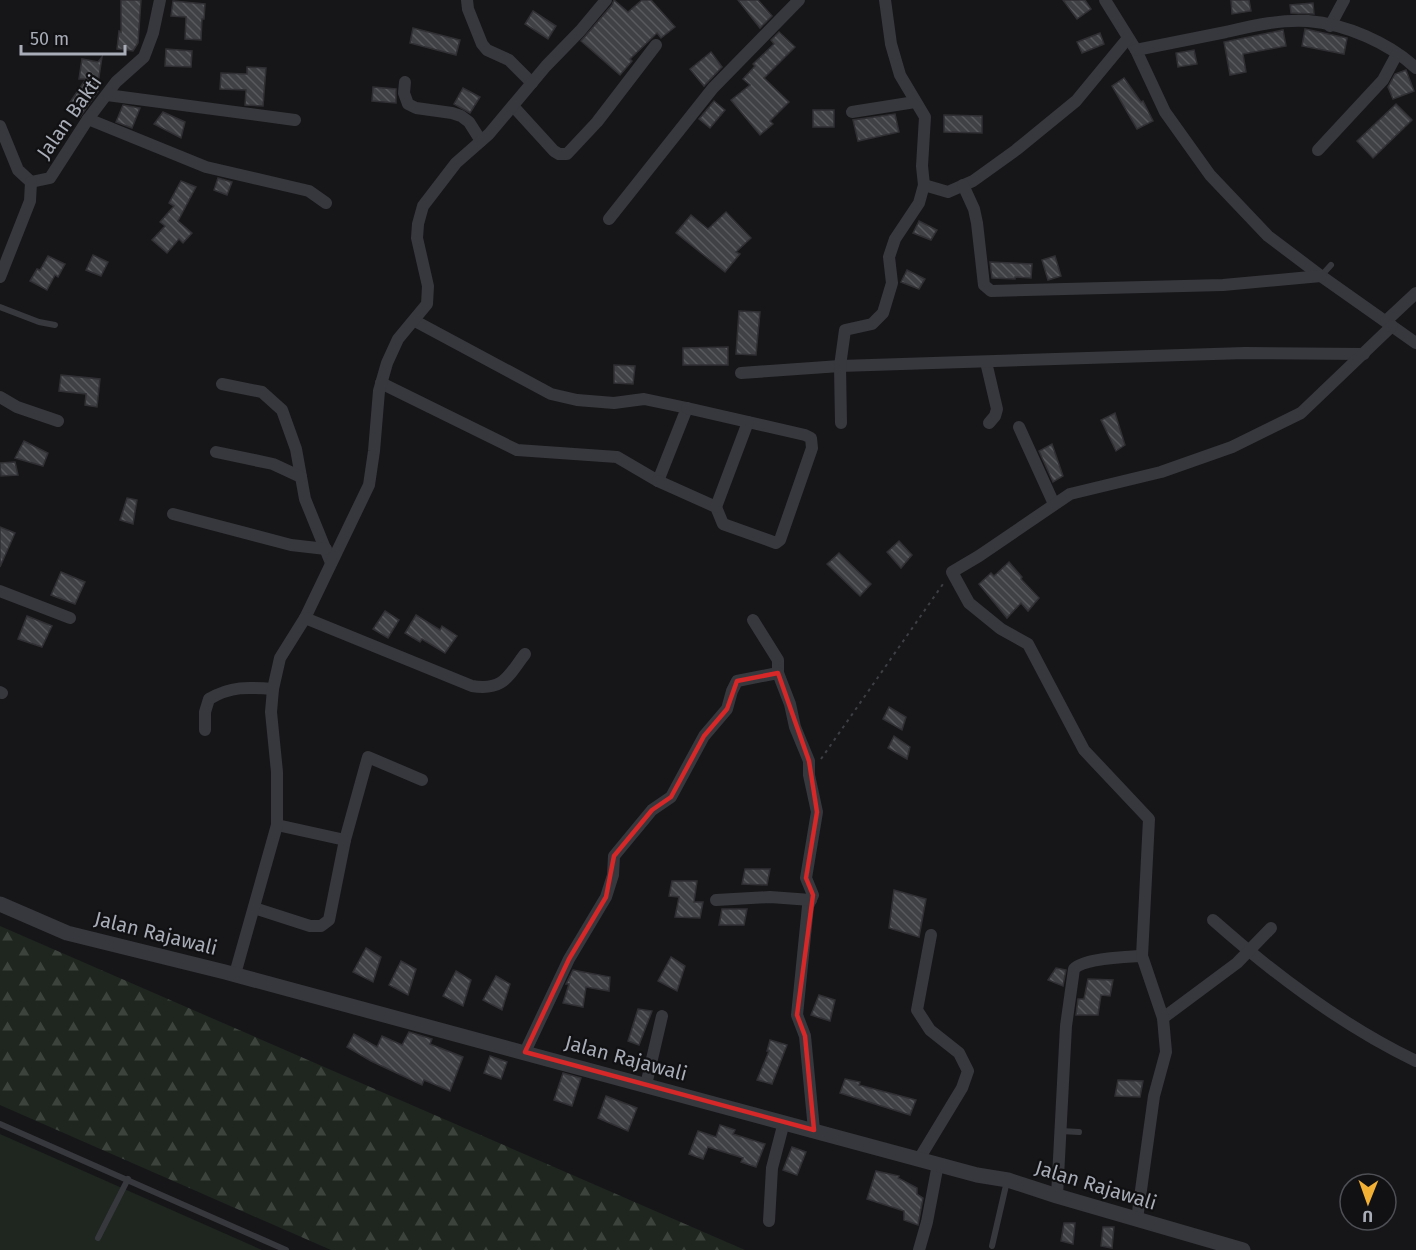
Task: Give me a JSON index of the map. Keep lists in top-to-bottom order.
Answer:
{
  "streets": {
    "street": ["Jalan Bakti", "Jalan Rajawali"]
  },
  "scale_bar": "50 m",
  "north": "bottom"
}
